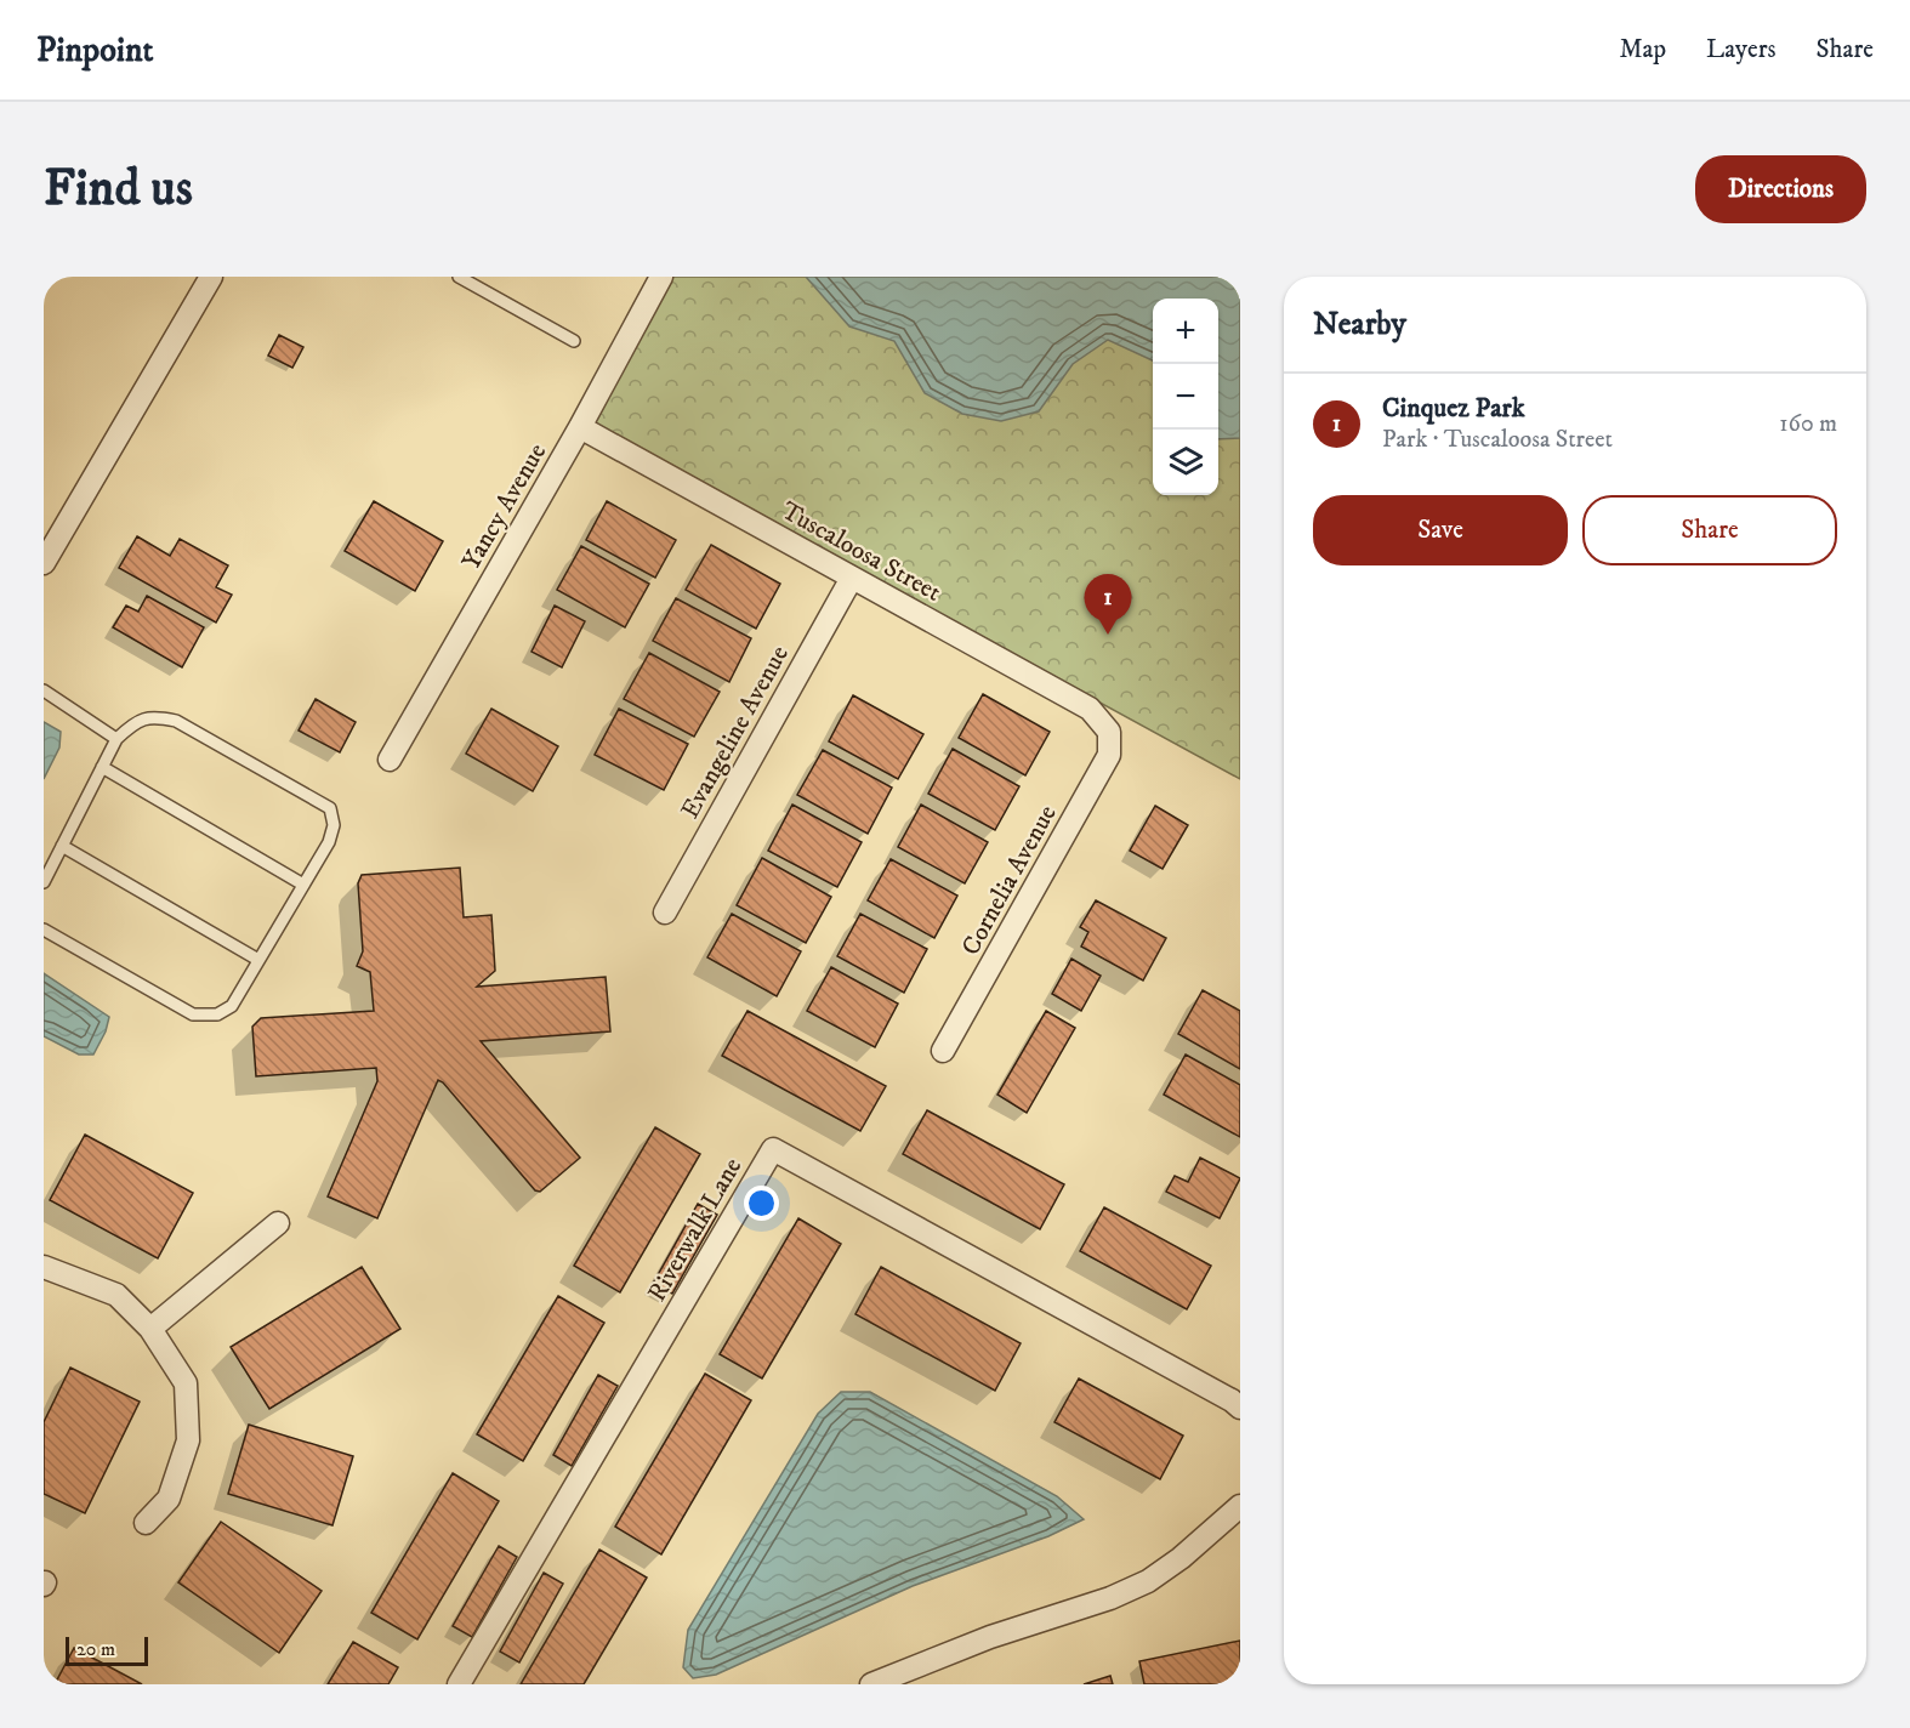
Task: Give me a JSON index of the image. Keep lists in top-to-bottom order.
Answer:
{
  "streets": {
    "street": [
      "Yancy Avenue",
      "Tuscaloosa Street",
      "Evangeline Avenue",
      "Cornelia Avenue",
      "Riverwalk Lane"
    ]
  },
  "crossings": [
    ["Yancy Avenue", "Tuscaloosa Street"],
    ["Tuscaloosa Street", "Evangeline Avenue"],
    ["Tuscaloosa Street", "Cornelia Avenue"]
  ],
  "scale_bar": "20 m",
  "page": {
    "header": "Pinpoint",
    "nav": ["Map", "Layers", "Share"],
    "buttons": [
      "Directions",
      ["Save", "Share"]
    ],
    "title": "Find us",
    "heading": "Nearby",
    "map_buttons": ["+", "−"],
    "list": [
      {
        "mark": "1",
        "name": "Cinquez Park",
        "note": "Park · Tuscaloosa Street",
        "value": "160 m"
      }
    ],
    "pins": "1",
    "scale": "20 m"
  }
}
